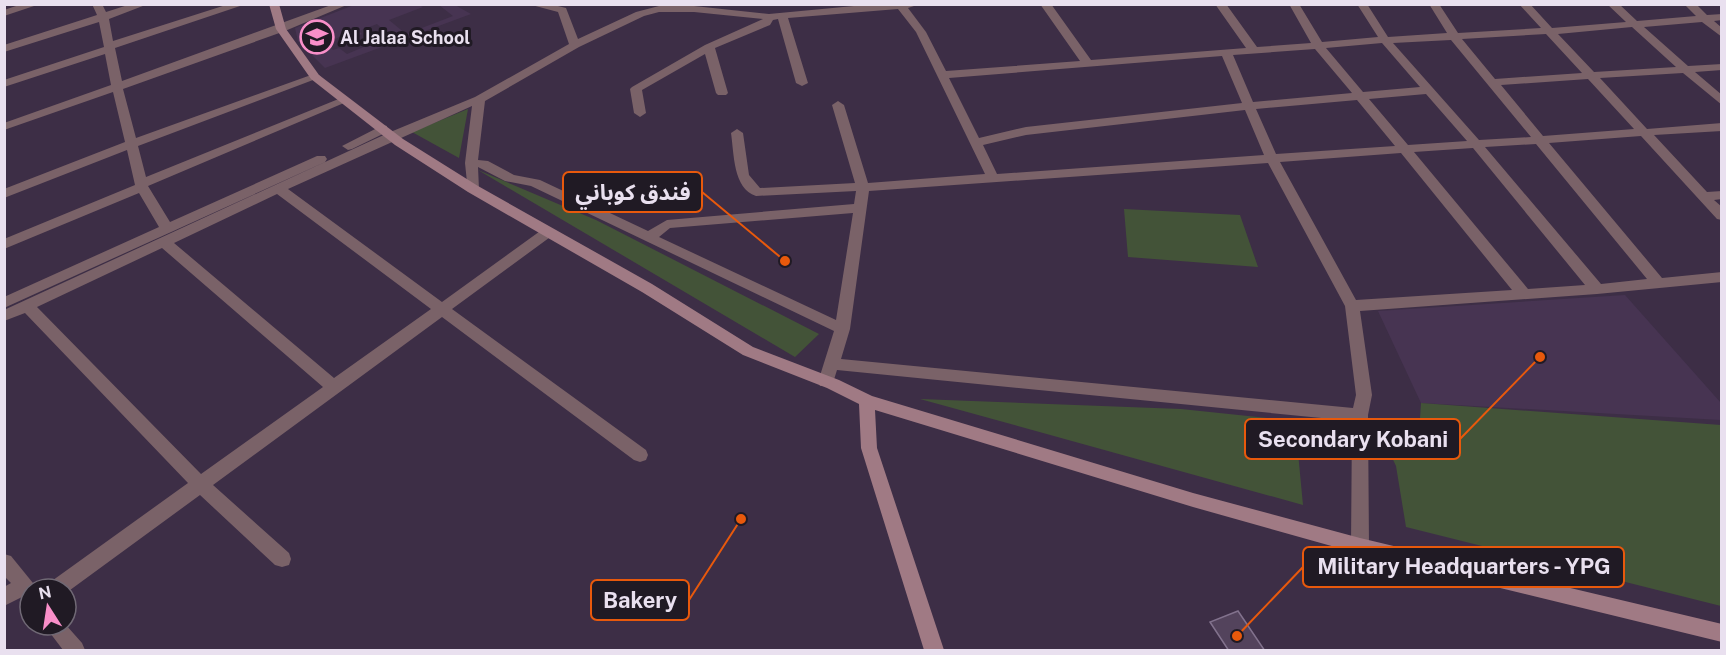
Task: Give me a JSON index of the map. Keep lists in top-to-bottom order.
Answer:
{
  "places": {
    "school or university": ["Al Jalaa School"],
    "other": [
      "فندق كوباني",
      "Secondary Kobani",
      "Bakery",
      "Military Headquarters - YPG"
    ]
  },
  "north": "top"
}
